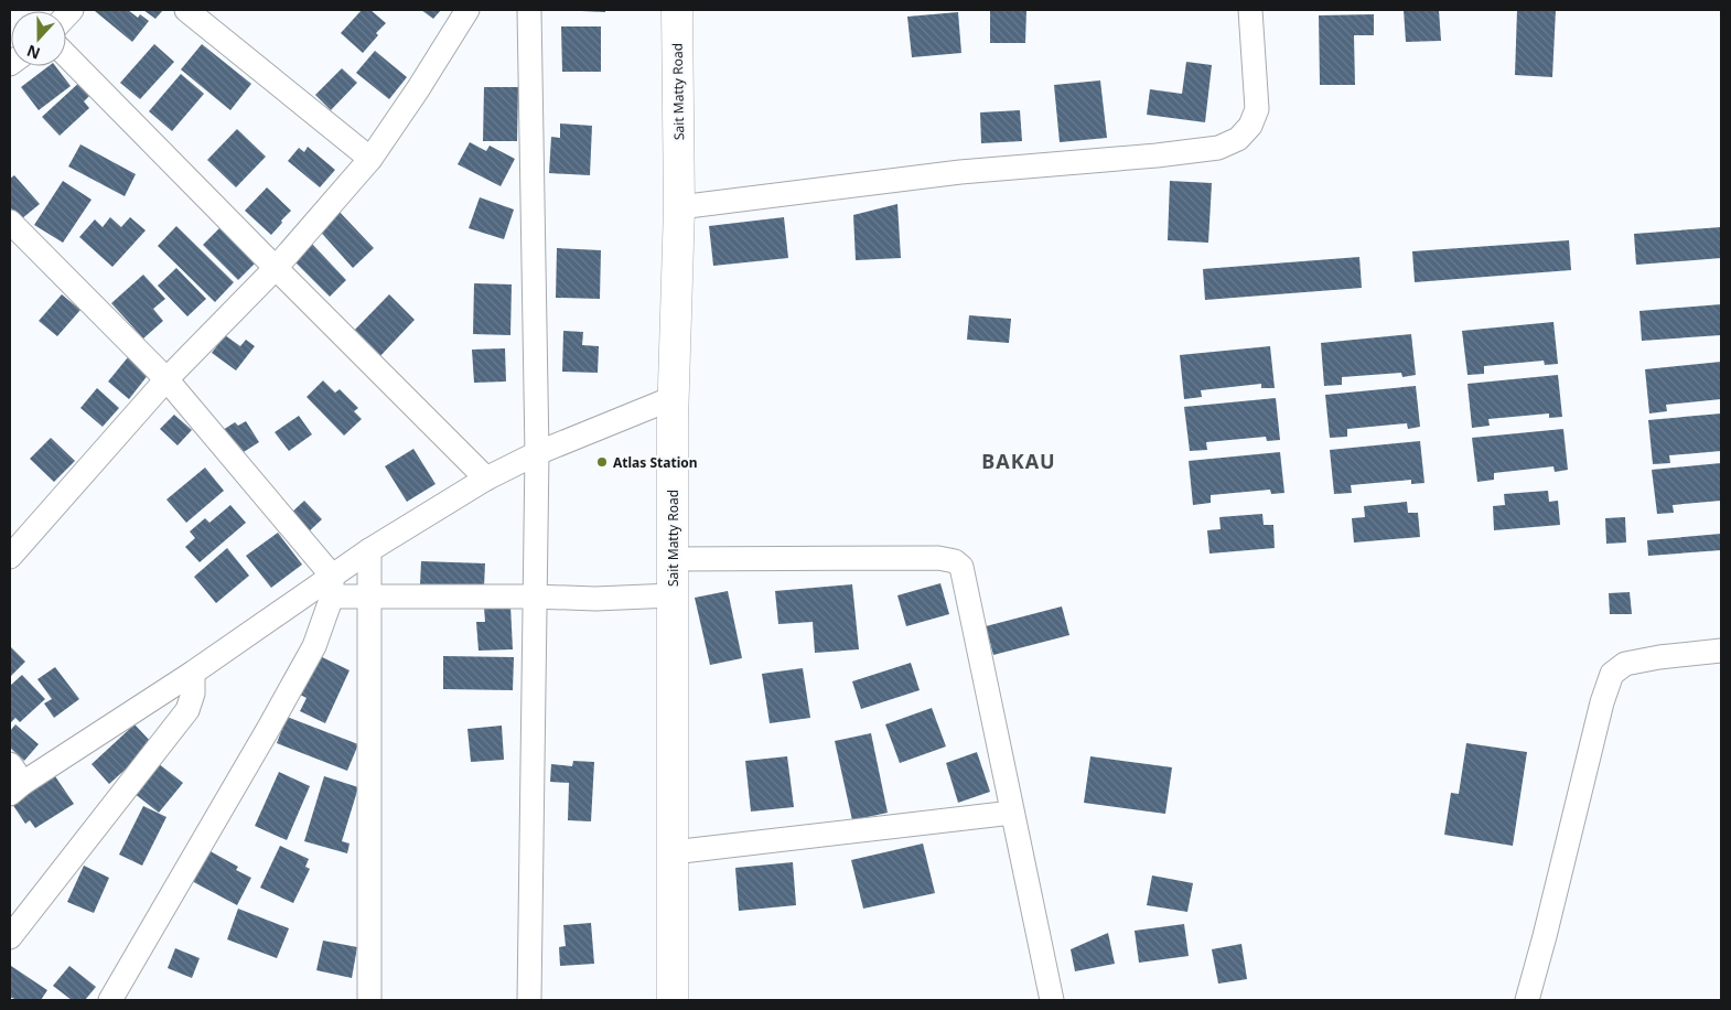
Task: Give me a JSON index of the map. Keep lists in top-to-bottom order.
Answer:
{
  "streets": {
    "street": ["Sait Matty Road"]
  },
  "districts": ["BAKAU"],
  "places": ["Atlas Station"],
  "north": "bottom"
}
